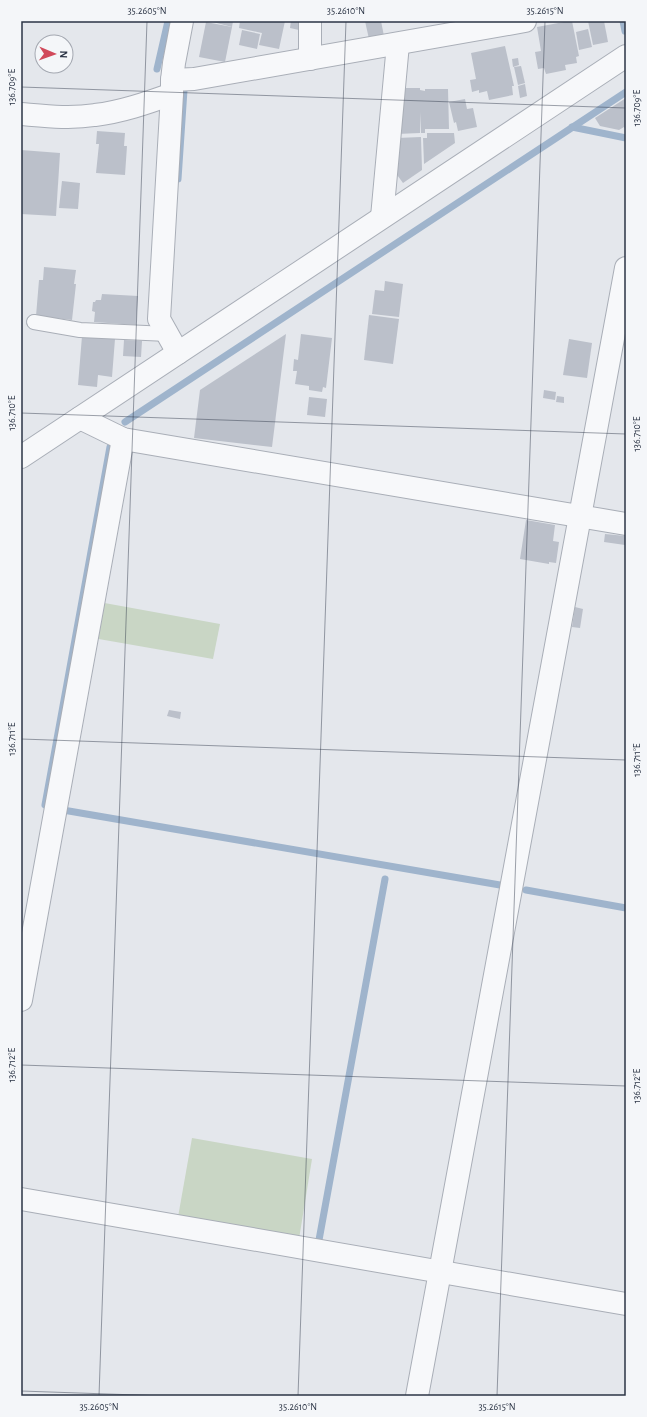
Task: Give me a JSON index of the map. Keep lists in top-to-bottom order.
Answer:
{
  "north": "right",
  "coordinates": [
    "35.2605°N",
    "35.2610°N",
    "35.2615°N",
    "136.709°E",
    "136.710°E",
    "136.711°E",
    "136.712°E"
  ]
}
